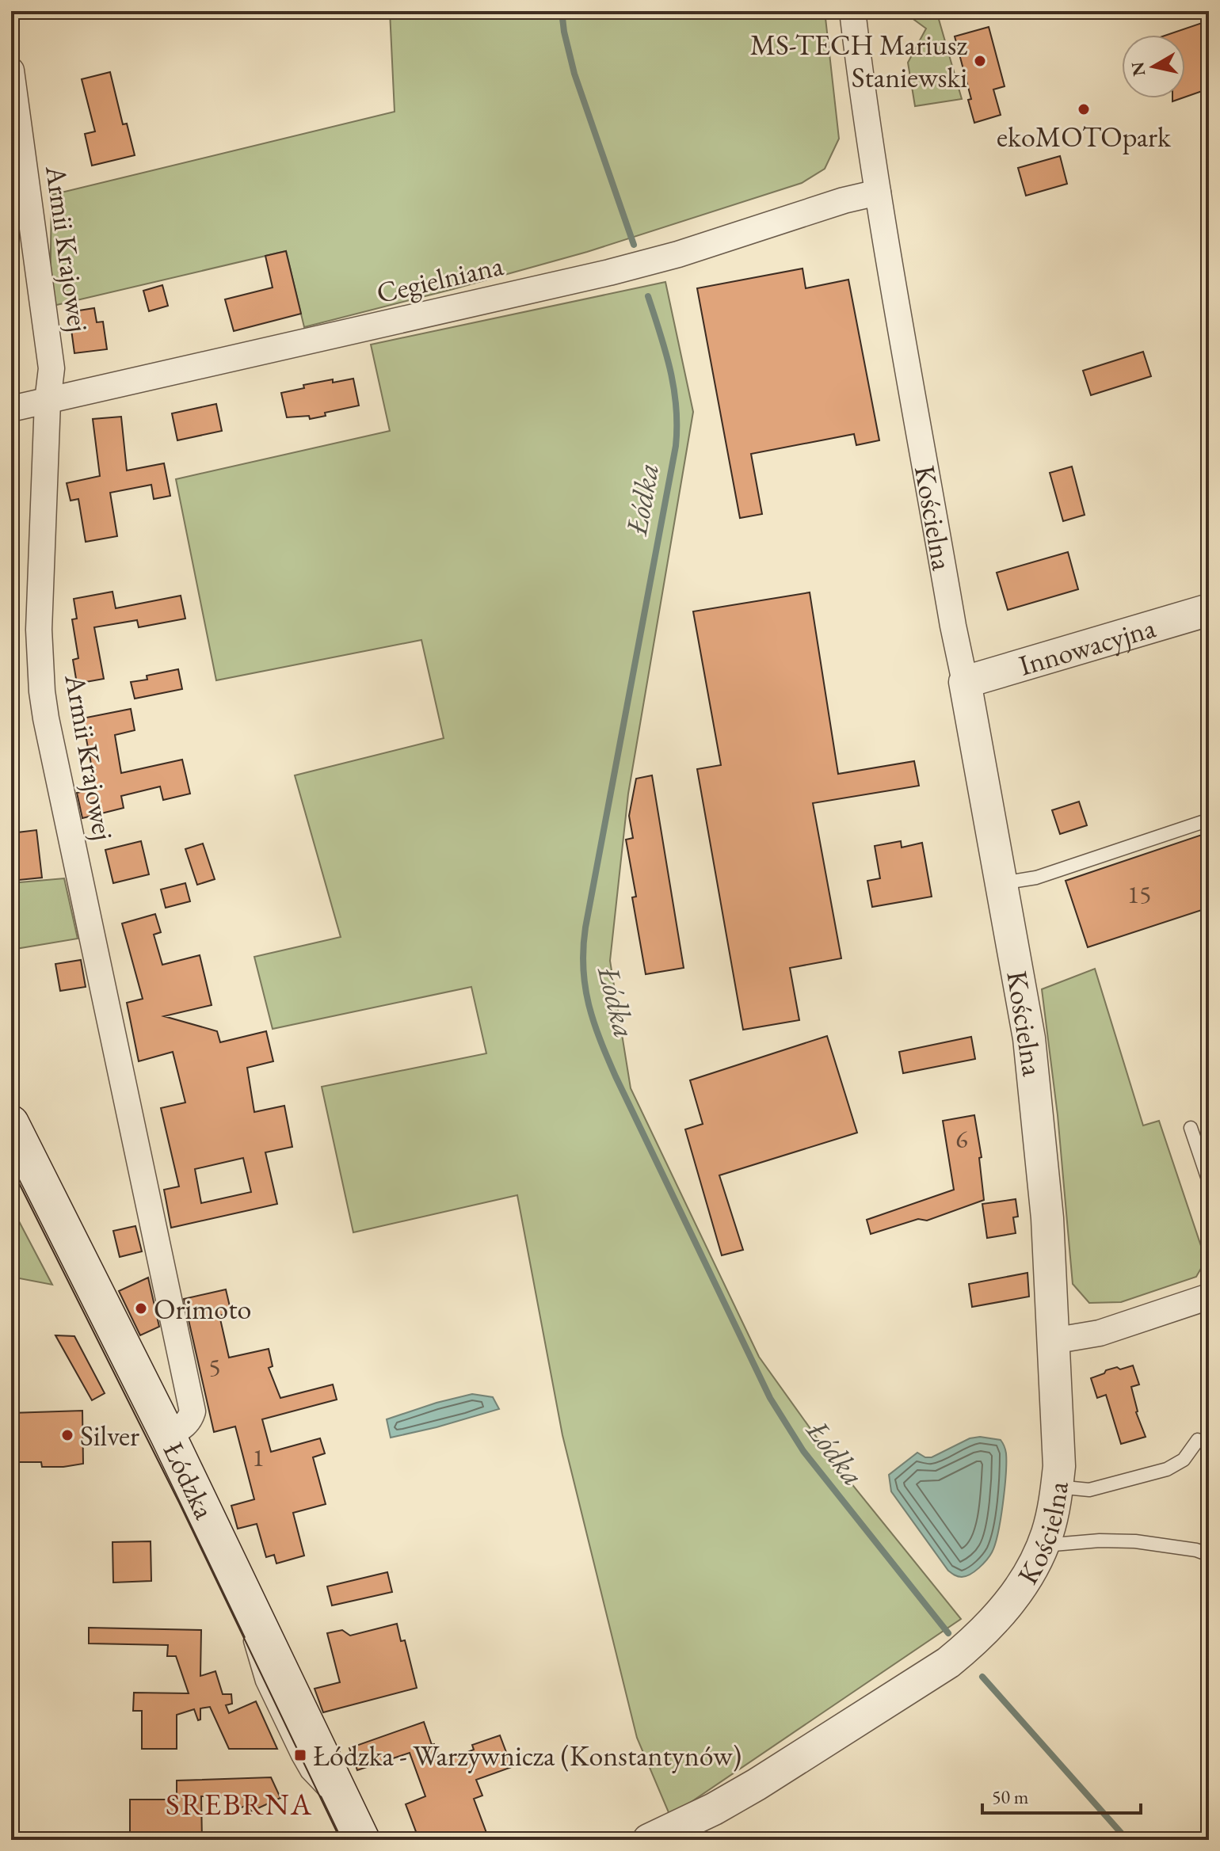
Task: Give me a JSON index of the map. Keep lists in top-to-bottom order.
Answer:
{
  "streets": {
    "main road": ["Łódzka"],
    "street": [
      "Armii Krajowej",
      "Cegielniana",
      "Kościelna",
      "Innowacyjna"
    ]
  },
  "crossings": [
    ["Armii Krajowej", "Cegielniana"],
    ["Armii Krajowej", "Łódzka"],
    ["Cegielniana", "Kościelna"],
    ["Kościelna", "Innowacyjna"]
  ],
  "districts": ["SREBRNA"],
  "water": ["Łódka"],
  "places": {
    "other": [
      "MS-TECH Mariusz Staniewski",
      "ekoMOTOpark",
      "Orimoto",
      "Silver"
    ],
    "transit": ["Łódzka - Warzywnicza (Konstantynów)"]
  },
  "house_numbers": [
    "15",
    "6",
    "5",
    "1"
  ],
  "scale_bar": "50 m",
  "north": "left"
}
